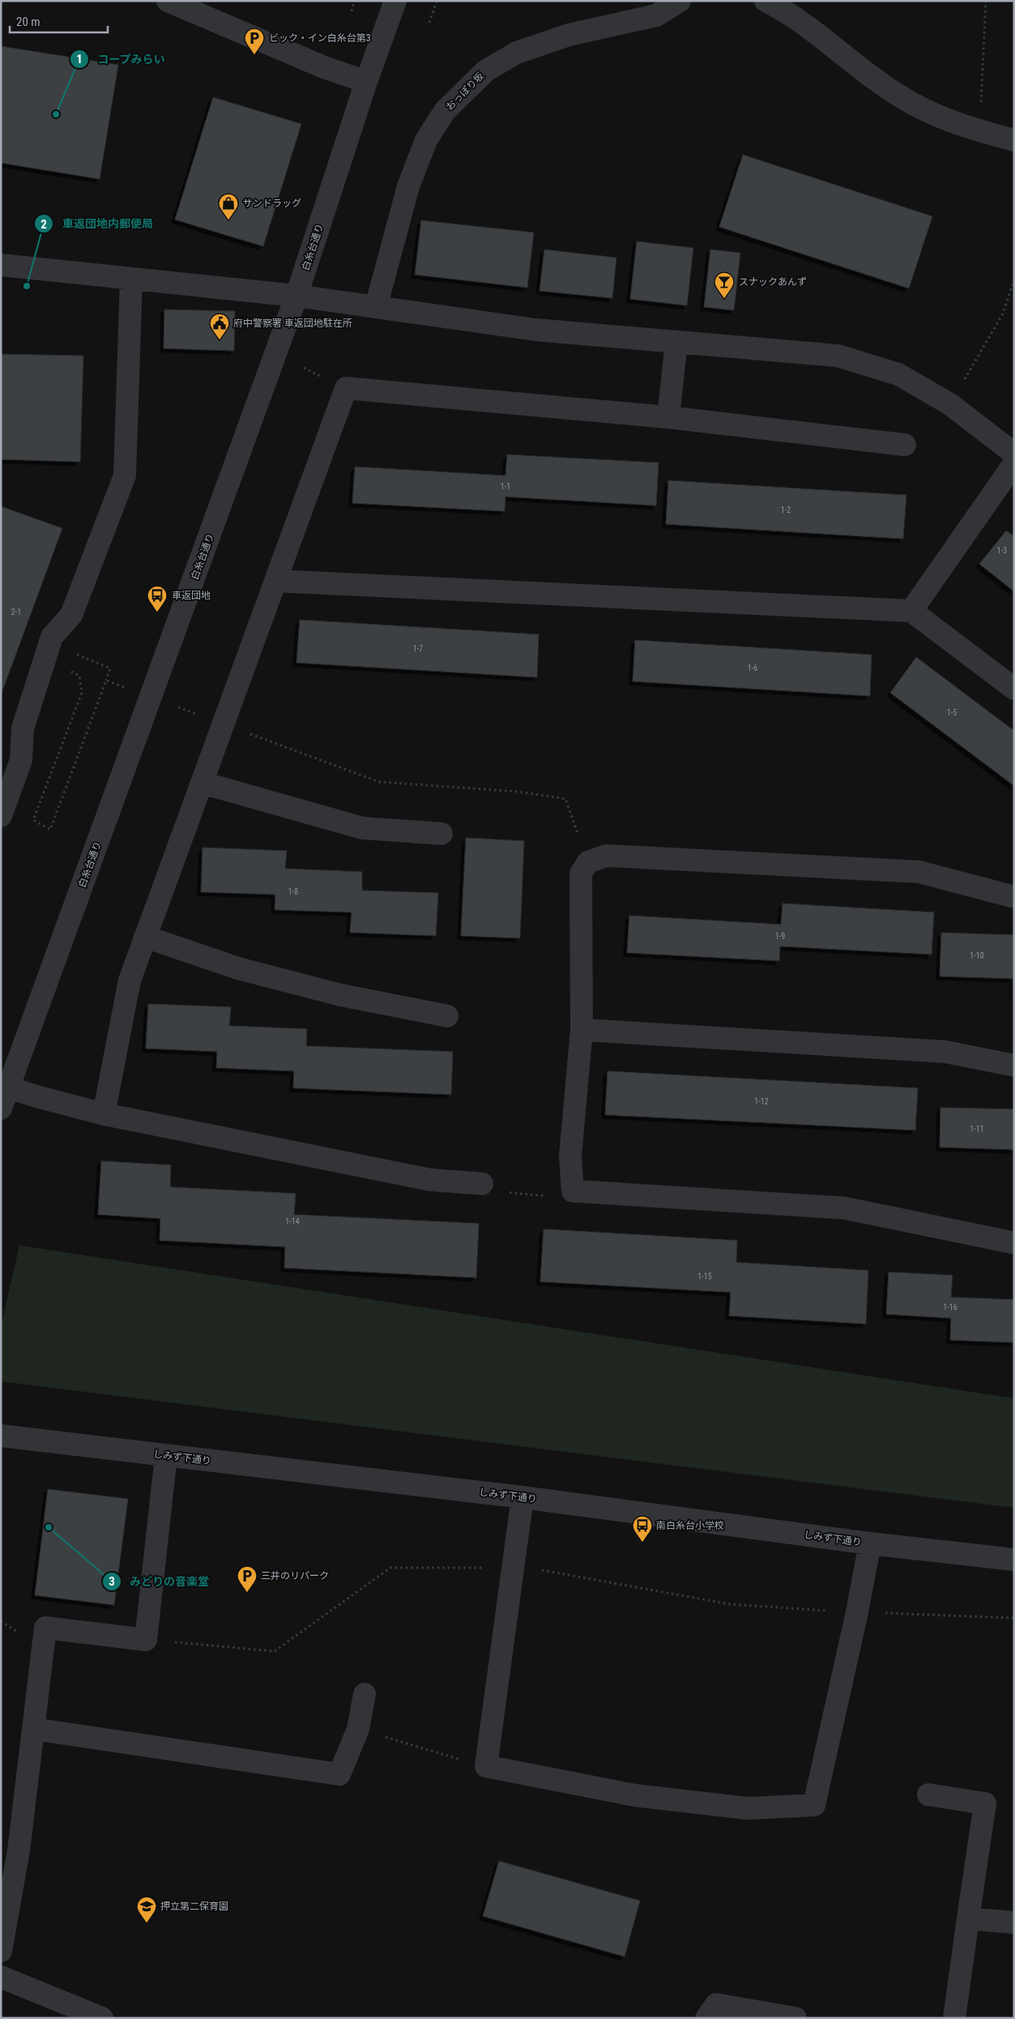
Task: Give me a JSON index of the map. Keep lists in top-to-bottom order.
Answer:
{
  "streets": {
    "street": ["おっぽり坂", "白糸台通り", "しみず下通り"]
  },
  "places": {
    "parking": ["ビック・イン白糸台第3", "三井のリパーク"],
    "other": ["コープみらい", "車返団地内郵便局", "みどりの音楽堂"],
    "shop": ["サンドラッグ"],
    "bar": ["スナックあんず"],
    "public building": ["府中警察署 車返団地駐在所"],
    "bus stop": ["車返団地", "南白糸台小学校"],
    "school or university": ["押立第二保育園"]
  },
  "house_numbers": [
    "1-1",
    "1-2",
    "1-3",
    "2-1",
    "1-7",
    "1-6",
    "1-5",
    "1-8",
    "1-9",
    "1-10",
    "1-12",
    "1-11",
    "1-14",
    "1-15",
    "1-16"
  ],
  "scale_bar": "20 m"
}
